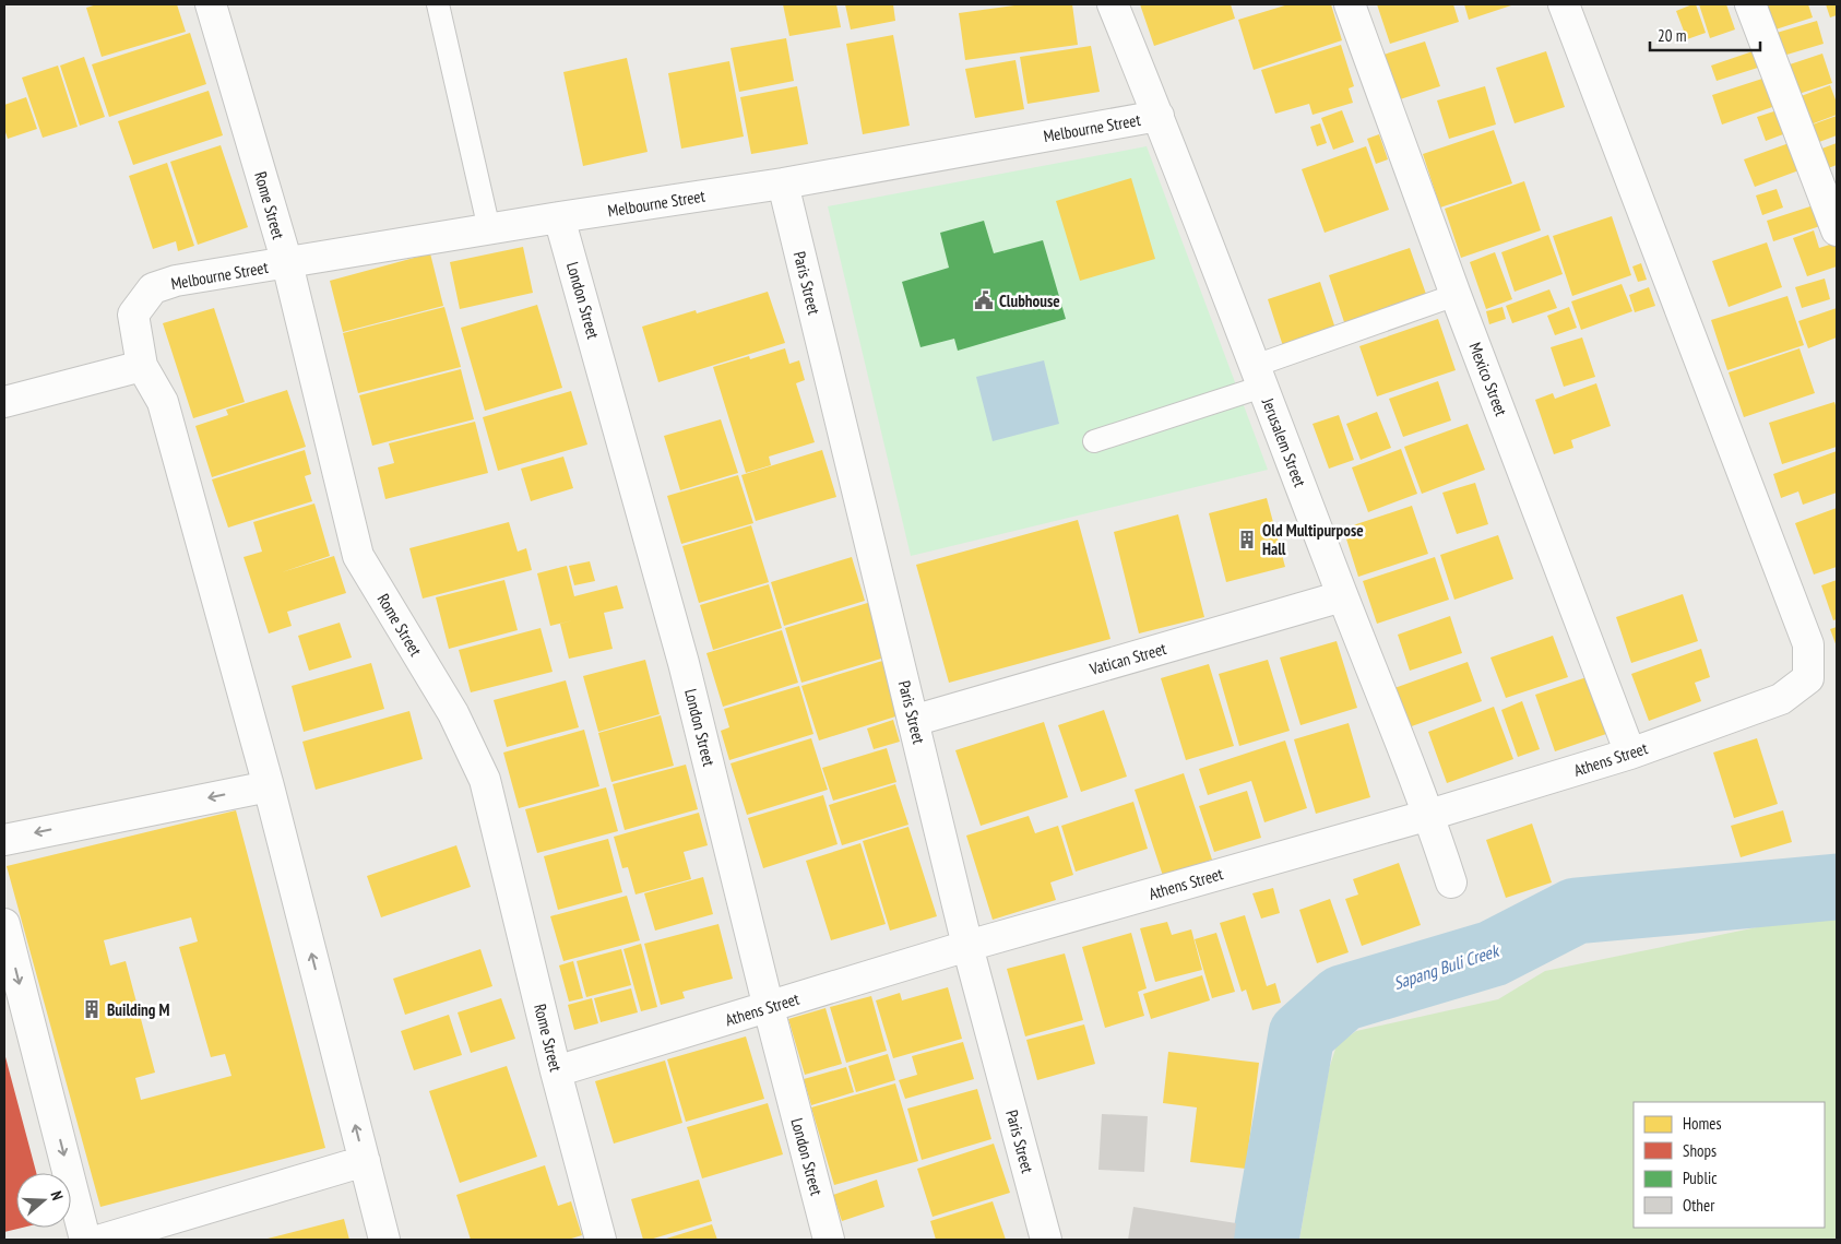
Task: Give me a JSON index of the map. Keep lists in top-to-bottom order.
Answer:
{
  "streets": {
    "street": [
      "Melbourne Street",
      "Rome Street",
      "Paris Street",
      "London Street",
      "Mexico Street",
      "Jerusalem Street",
      "Vatican Street",
      "Athens Street"
    ]
  },
  "crossings": [
    ["Melbourne Street", "Rome Street"],
    ["Melbourne Street", "Paris Street"],
    ["Melbourne Street", "London Street"],
    ["Melbourne Street", "Jerusalem Street"],
    ["Rome Street", "Athens Street"],
    ["Paris Street", "Vatican Street"],
    ["Paris Street", "Athens Street"],
    ["London Street", "Athens Street"],
    ["Mexico Street", "Athens Street"],
    ["Jerusalem Street", "Vatican Street"],
    ["Jerusalem Street", "Athens Street"]
  ],
  "water": ["Sapang Buli Creek"],
  "places": {
    "public building": ["Clubhouse"],
    "building": ["Old Multipurpose Hall", "Building M"]
  },
  "legend": [
    "Homes",
    "Shops",
    "Public",
    "Other"
  ],
  "scale_bar": "20 m",
  "north": "right"
}
